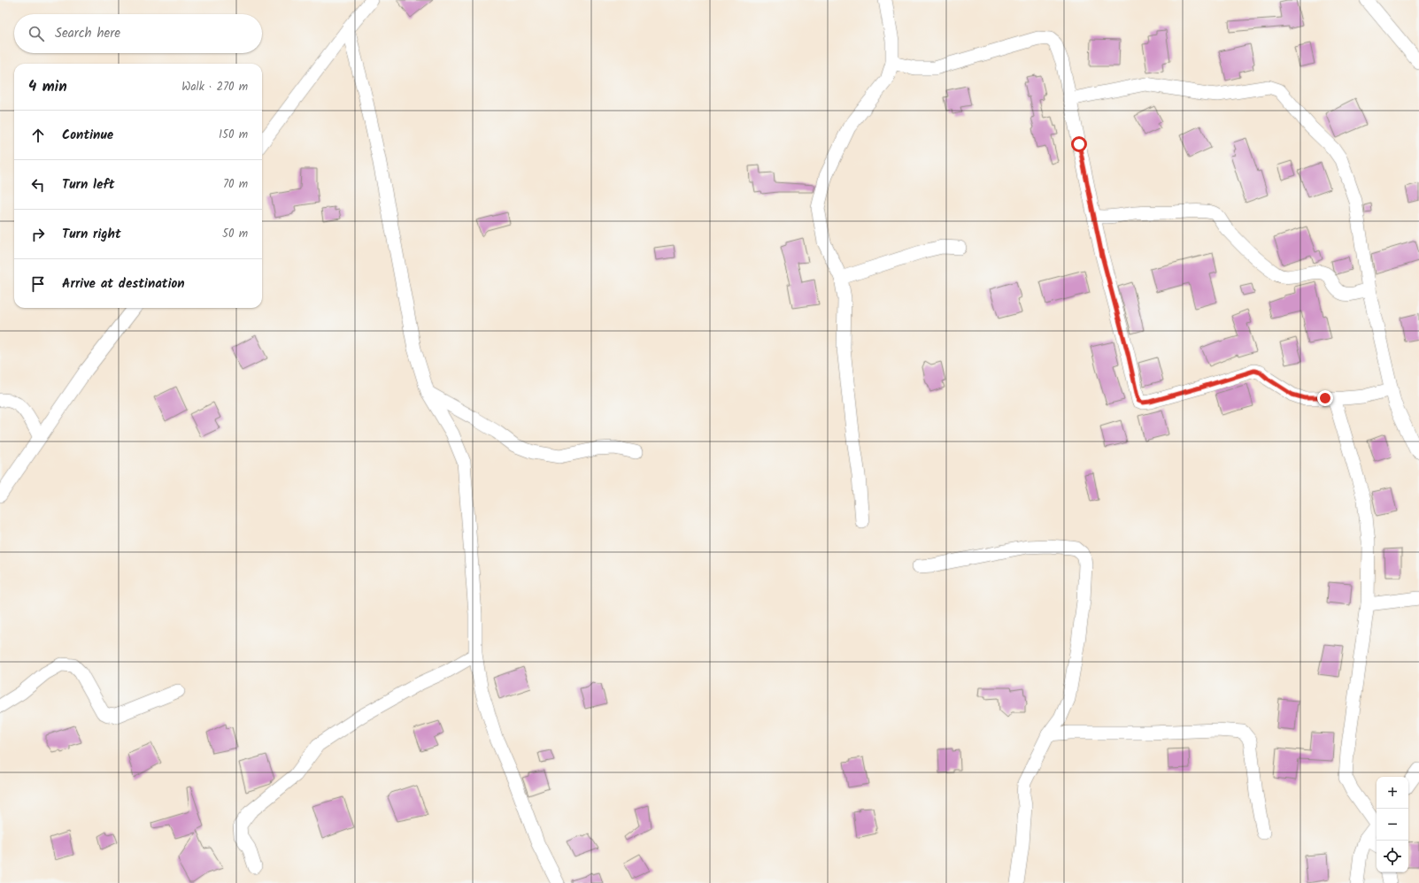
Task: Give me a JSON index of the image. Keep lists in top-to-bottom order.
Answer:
{
  "page": {
    "search": "Search here",
    "heading": ["4 min", "Walk · 270 m"],
    "list": [
      ["Continue", "150 m"],
      ["Turn left", "70 m"],
      ["Turn right", "50 m"],
      "Arrive at destination"
    ],
    "map_buttons": ["+", "−"]
  }
}
